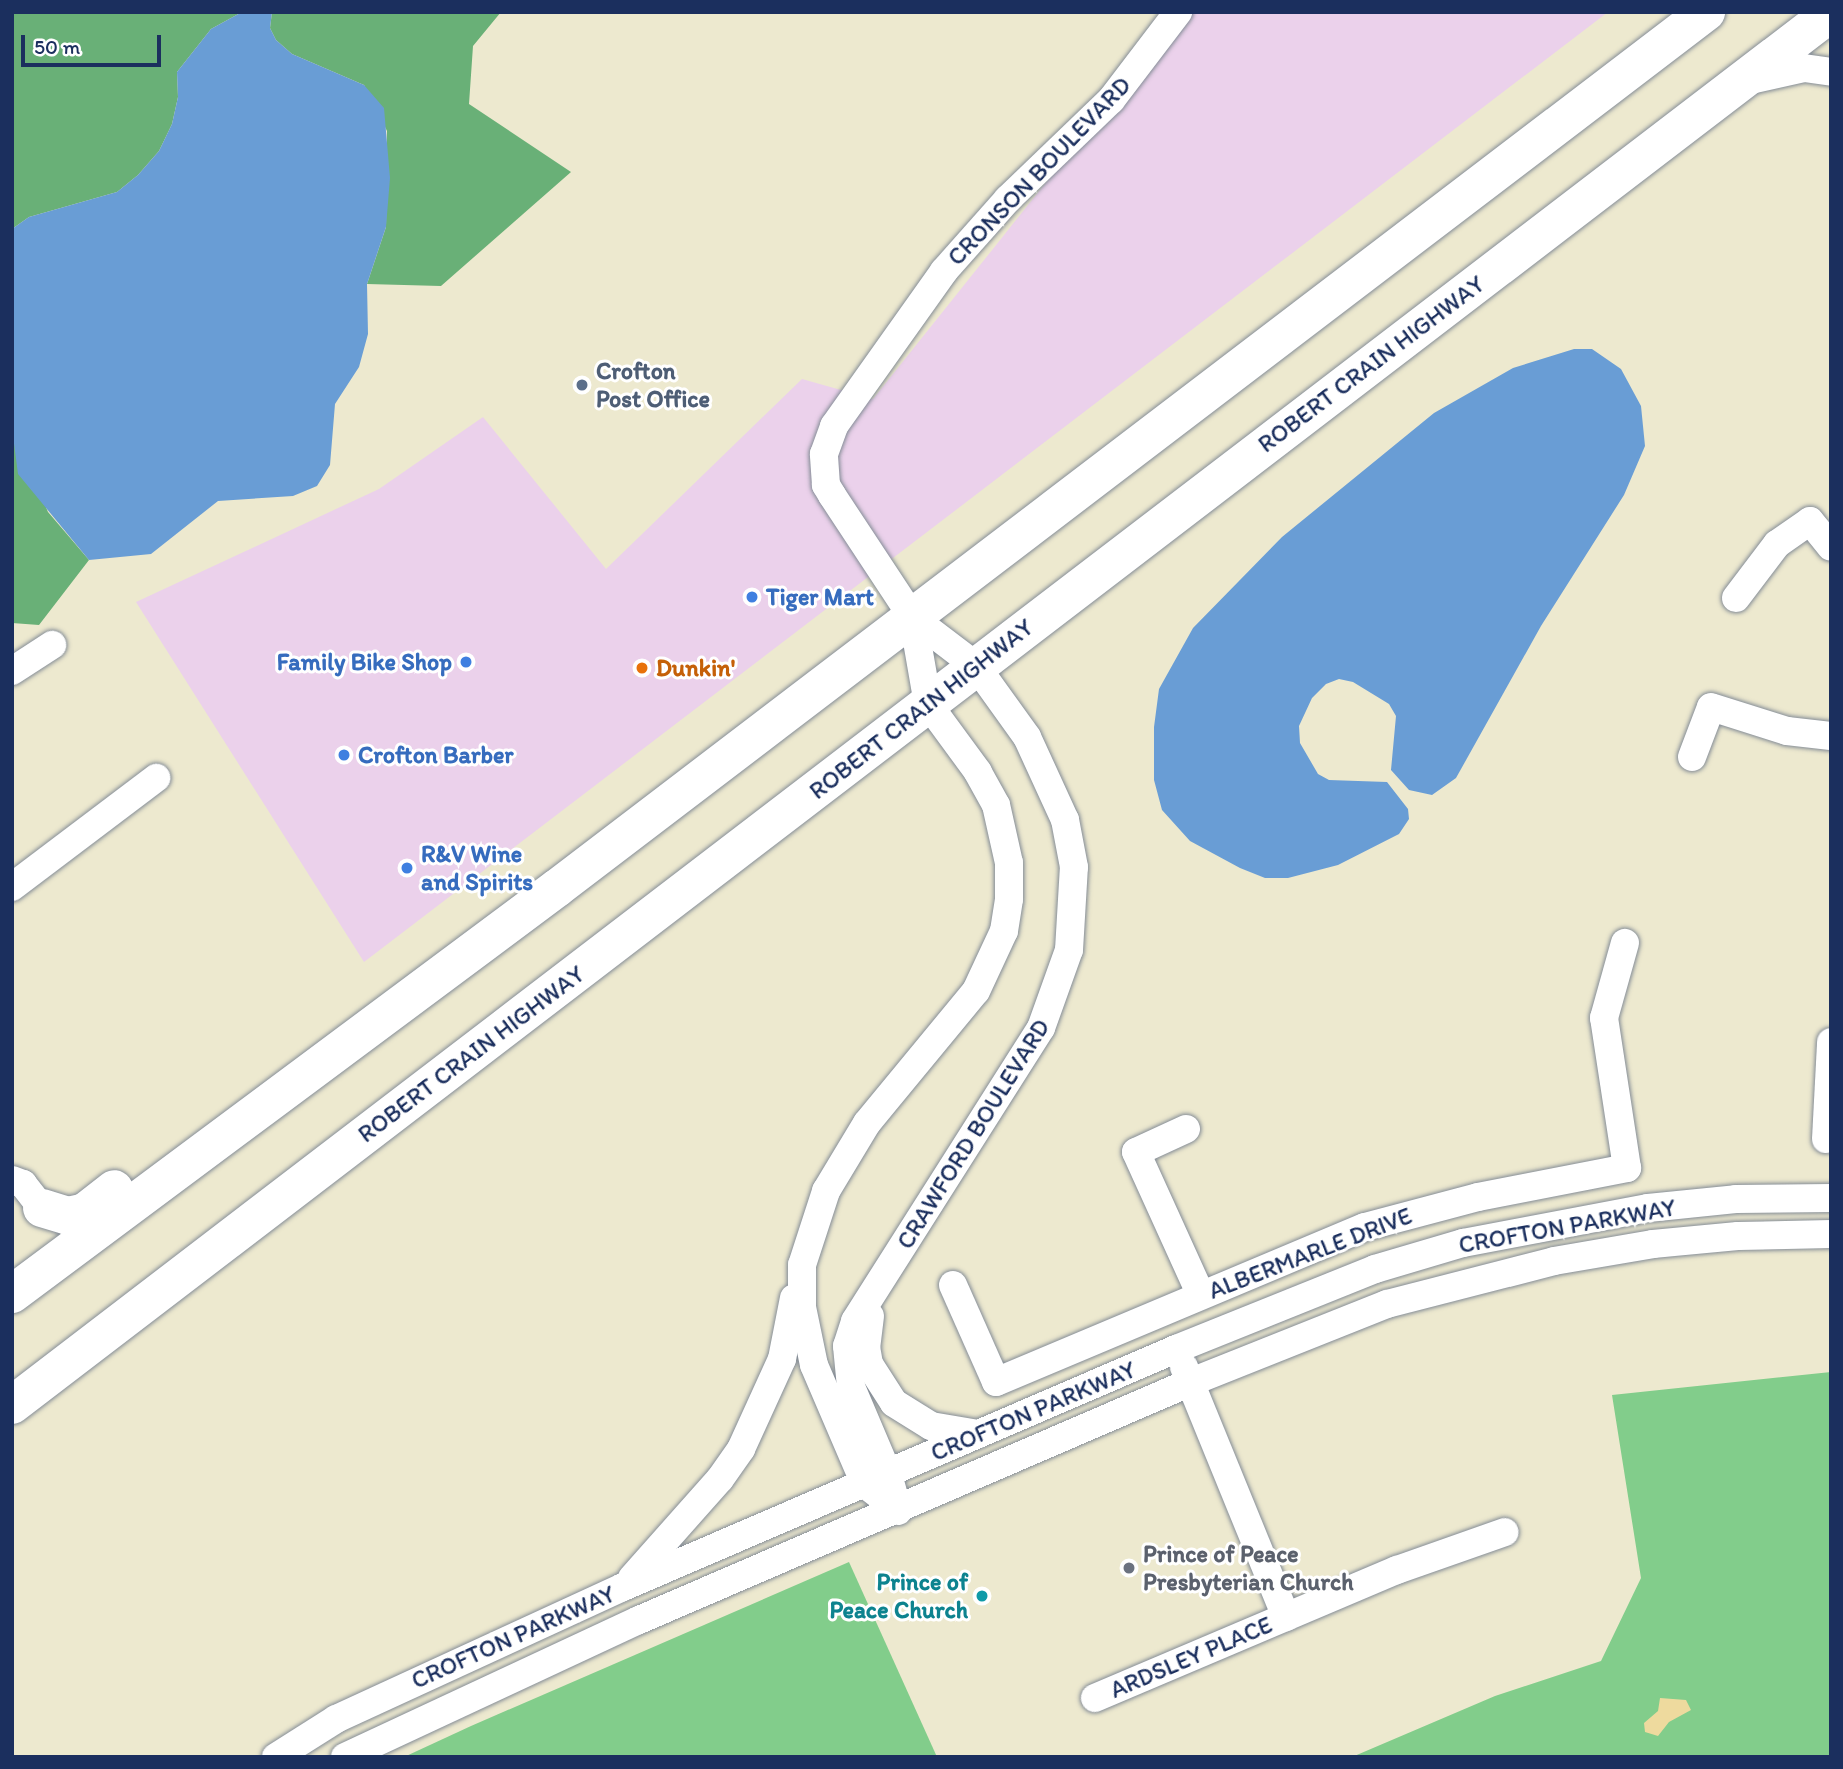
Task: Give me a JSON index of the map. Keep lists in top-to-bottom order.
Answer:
{
  "streets": {
    "highway": ["ROBERT CRAIN HIGHWAY"],
    "street": [
      "CRONSON BOULEVARD",
      "CRAWFORD BOULEVARD",
      "CROFTON PARKWAY",
      "ALBERMARLE DRIVE",
      "ARDSLEY PLACE"
    ]
  },
  "crossings": [
    ["CRONSON BOULEVARD", "CRAWFORD BOULEVARD"],
    ["ROBERT CRAIN HIGHWAY", "CRAWFORD BOULEVARD"],
    ["CRAWFORD BOULEVARD", "CROFTON PARKWAY"],
    ["CROFTON PARKWAY", "ARDSLEY PLACE"]
  ],
  "places": [
    "Crofton Post Office",
    "Tiger Mart",
    "Family Bike Shop",
    "Dunkin'",
    "Crofton Barber",
    "R&V Wine and Spirits",
    "Prince of Peace Presbyterian Church",
    "Prince of Peace Church"
  ],
  "scale_bar": "50 m"
}
